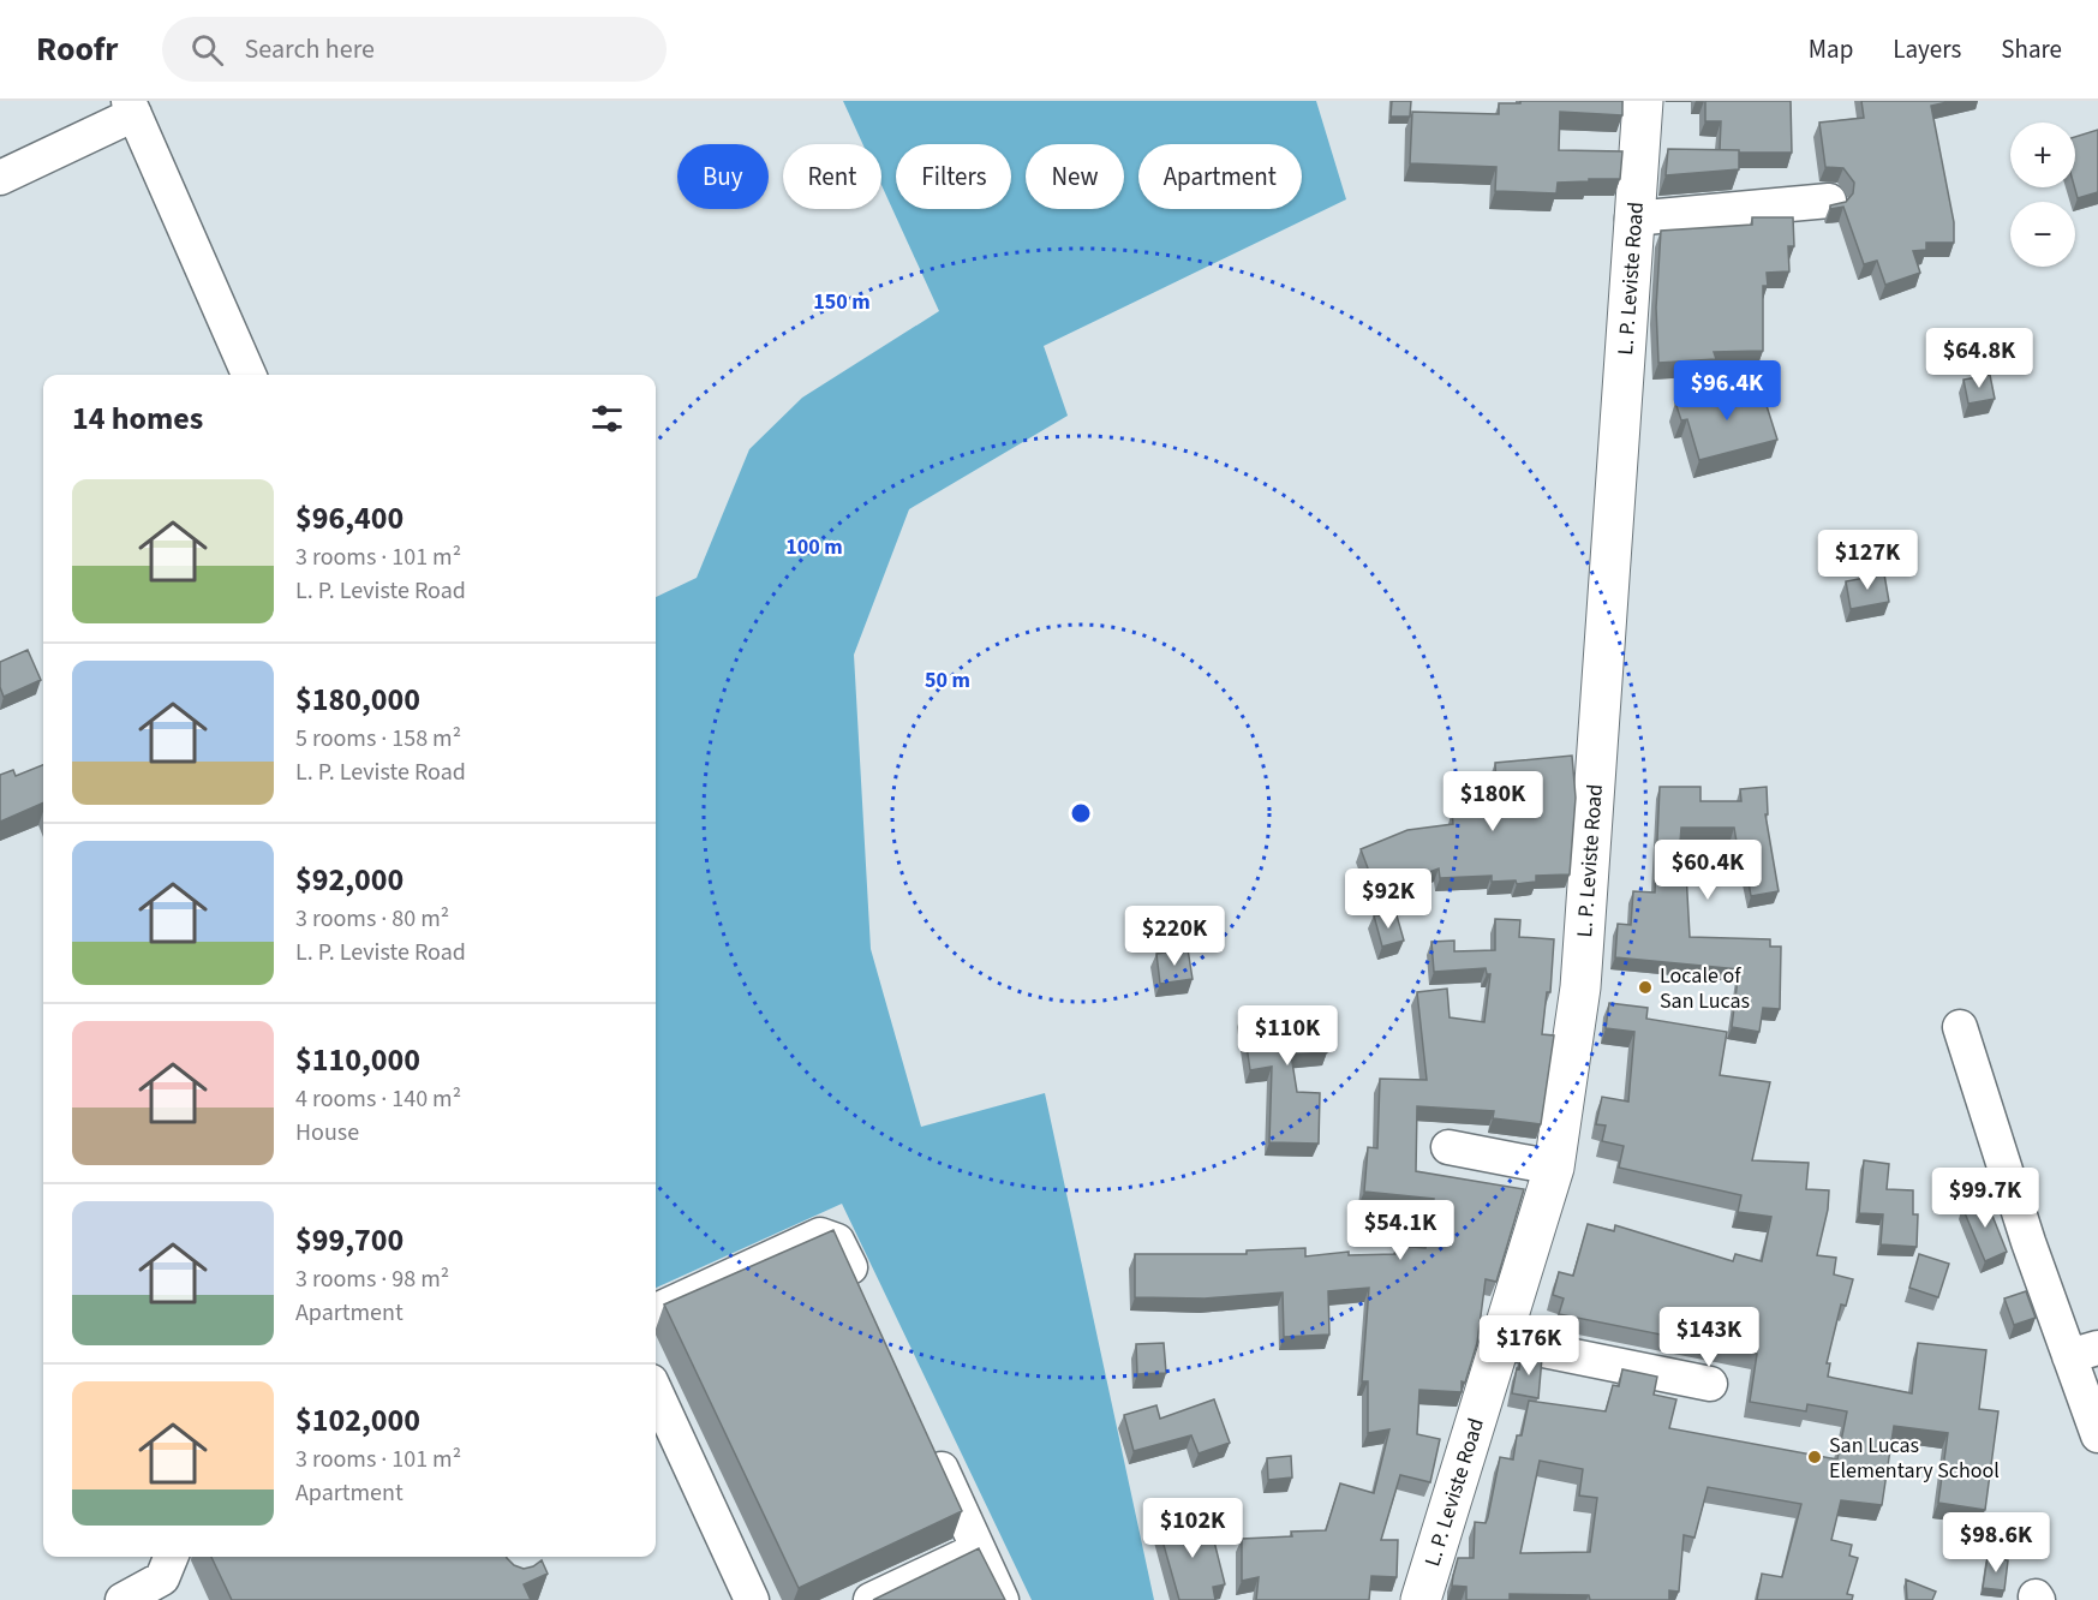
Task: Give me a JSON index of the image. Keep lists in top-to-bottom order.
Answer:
{
  "streets": {
    "main road": ["L. P. Leviste Road"]
  },
  "places": ["Locale of San Lucas", "San Lucas Elementary School"],
  "page": {
    "header": "Roofr",
    "search": "Search here",
    "nav": ["Map", "Layers", "Share"],
    "map_buttons": ["+", "−"],
    "chip": [
      "Buy",
      "Rent",
      "Filters",
      "New",
      "Apartment"
    ],
    "price": [
      "$64.8K",
      "$96.4K",
      "$127K",
      "$180K",
      "$60.4K",
      "$92K",
      "$220K",
      "$110K",
      "$99.7K",
      "$54.1K",
      "$143K",
      "$176K",
      "$102K",
      "$98.6K"
    ],
    "heading": "14 homes",
    "list": [
      {
        "name": "$96,400",
        "note": "3 rooms · 101 m² · L. P. Leviste Road"
      },
      {
        "name": "$180,000",
        "note": "5 rooms · 158 m² · L. P. Leviste Road"
      },
      {
        "name": "$92,000",
        "note": "3 rooms · 80 m² · L. P. Leviste Road"
      },
      {
        "name": "$110,000",
        "note": "4 rooms · 140 m² · House"
      },
      {
        "name": "$99,700",
        "note": "3 rooms · 98 m² · Apartment"
      },
      {
        "name": "$102,000",
        "note": "3 rooms · 101 m² · Apartment"
      }
    ]
  },
  "rings": ["150 m", "100 m", "50 m"]
}
